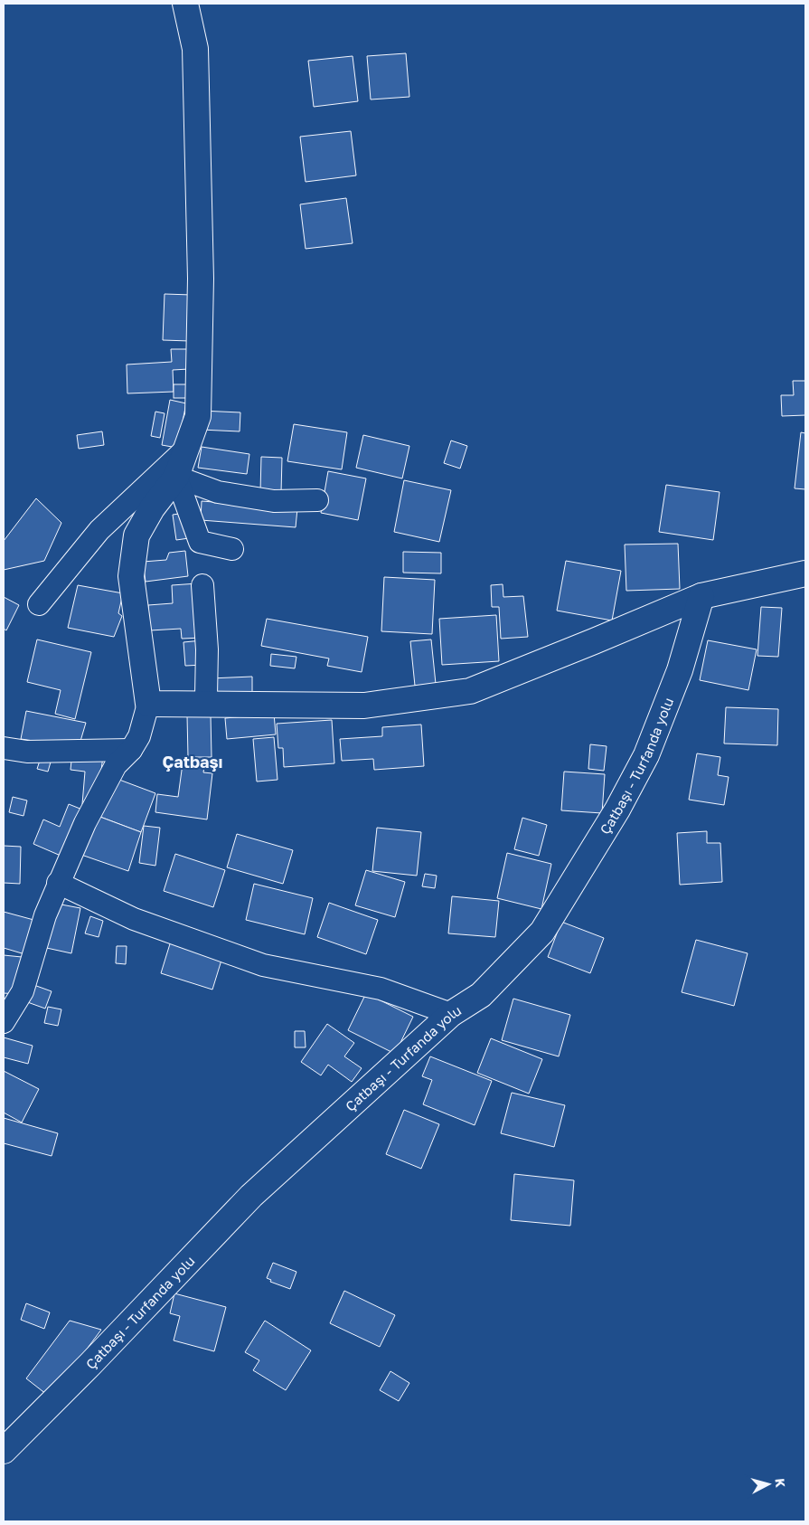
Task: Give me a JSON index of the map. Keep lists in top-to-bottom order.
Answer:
{
  "streets": {
    "street": ["Çatbaşı - Turfanda yolu"]
  },
  "districts": ["Çatbaşı"],
  "north": "right"
}
